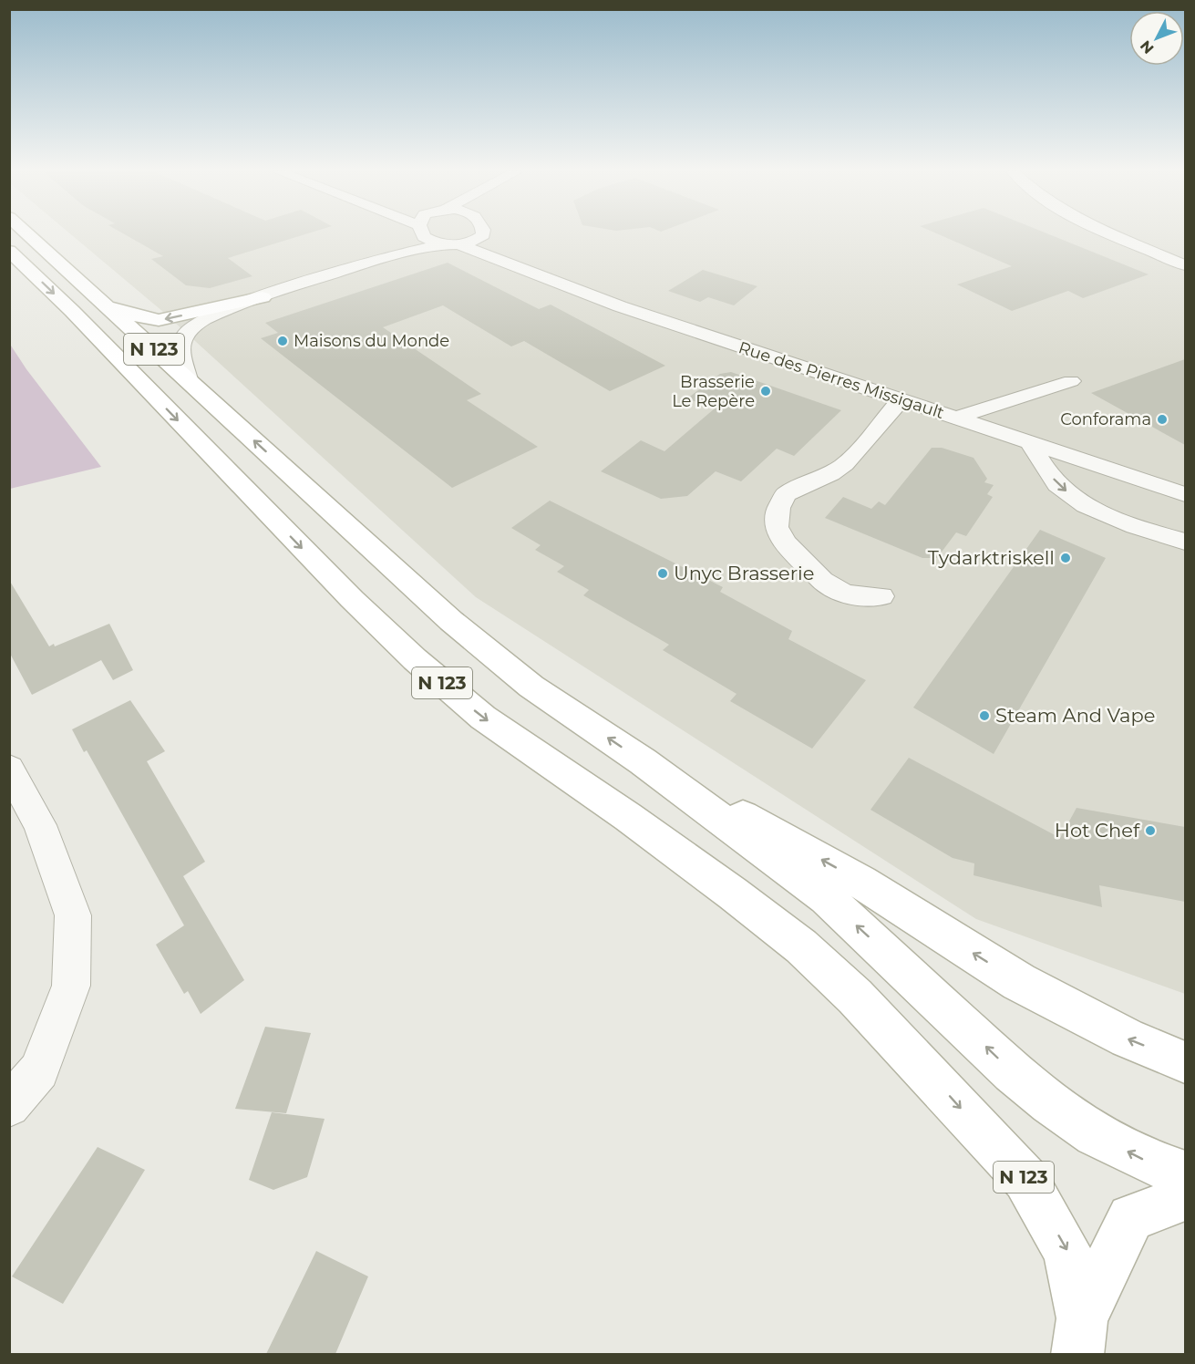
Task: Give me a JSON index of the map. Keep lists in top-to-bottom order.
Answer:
{
  "streets": {
    "main road": ["N 123"],
    "street": ["Rue des Pierres Missigault"]
  },
  "places": [
    "Maisons du Monde",
    "Brasserie Le Repère",
    "Conforama",
    "Tydarktriskell",
    "Unyc Brasserie",
    "Steam And Vape",
    "Hot Chef"
  ],
  "north": "bottom left"
}
